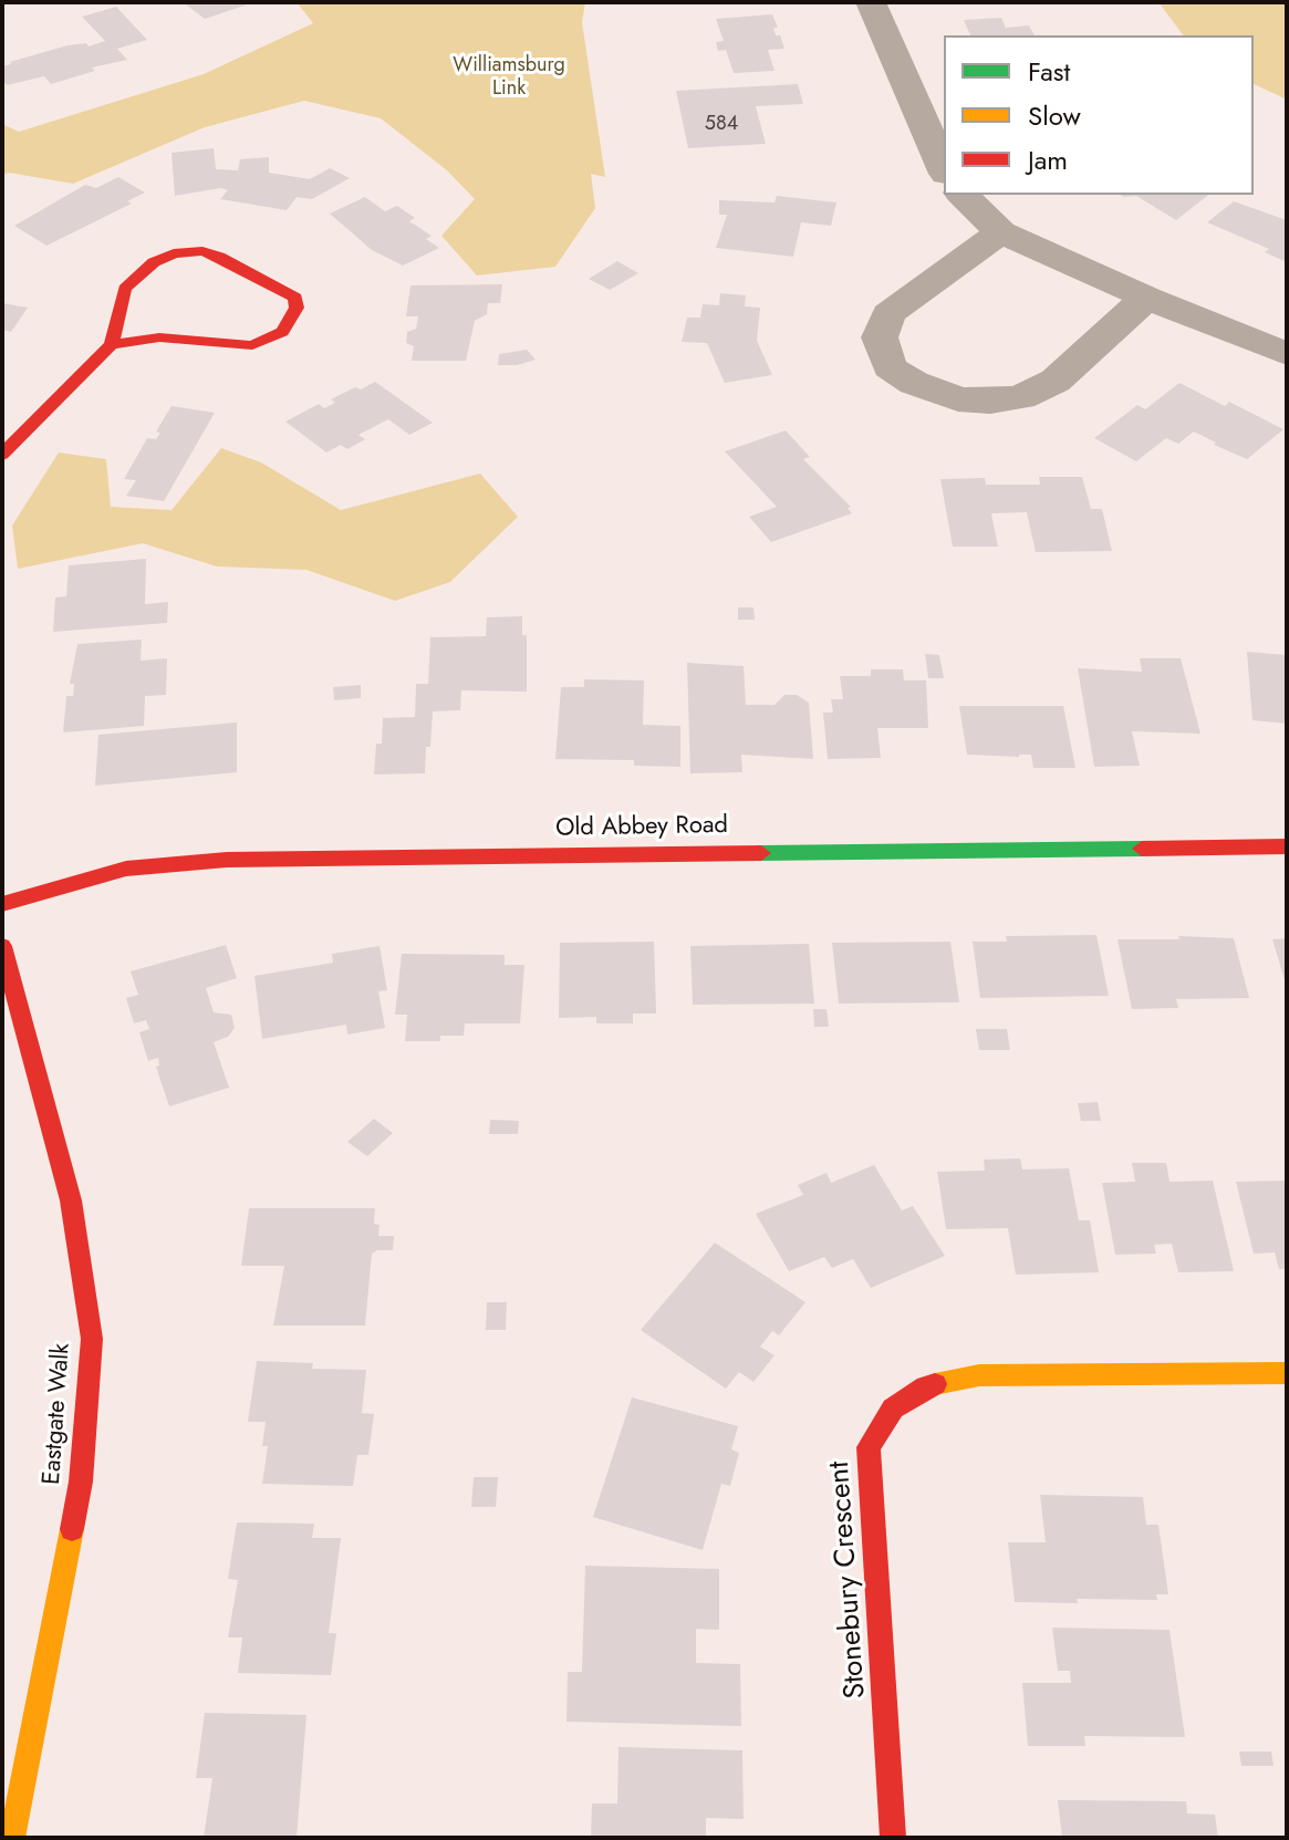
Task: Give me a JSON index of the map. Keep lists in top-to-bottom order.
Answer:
{
  "streets": {
    "street": ["Old Abbey Road", "Eastgate Walk", "Stonebury Crescent"]
  },
  "parks": ["Williamsburg Link"],
  "house_numbers": ["584"],
  "legend": ["Fast", "Slow", "Jam"]
}
